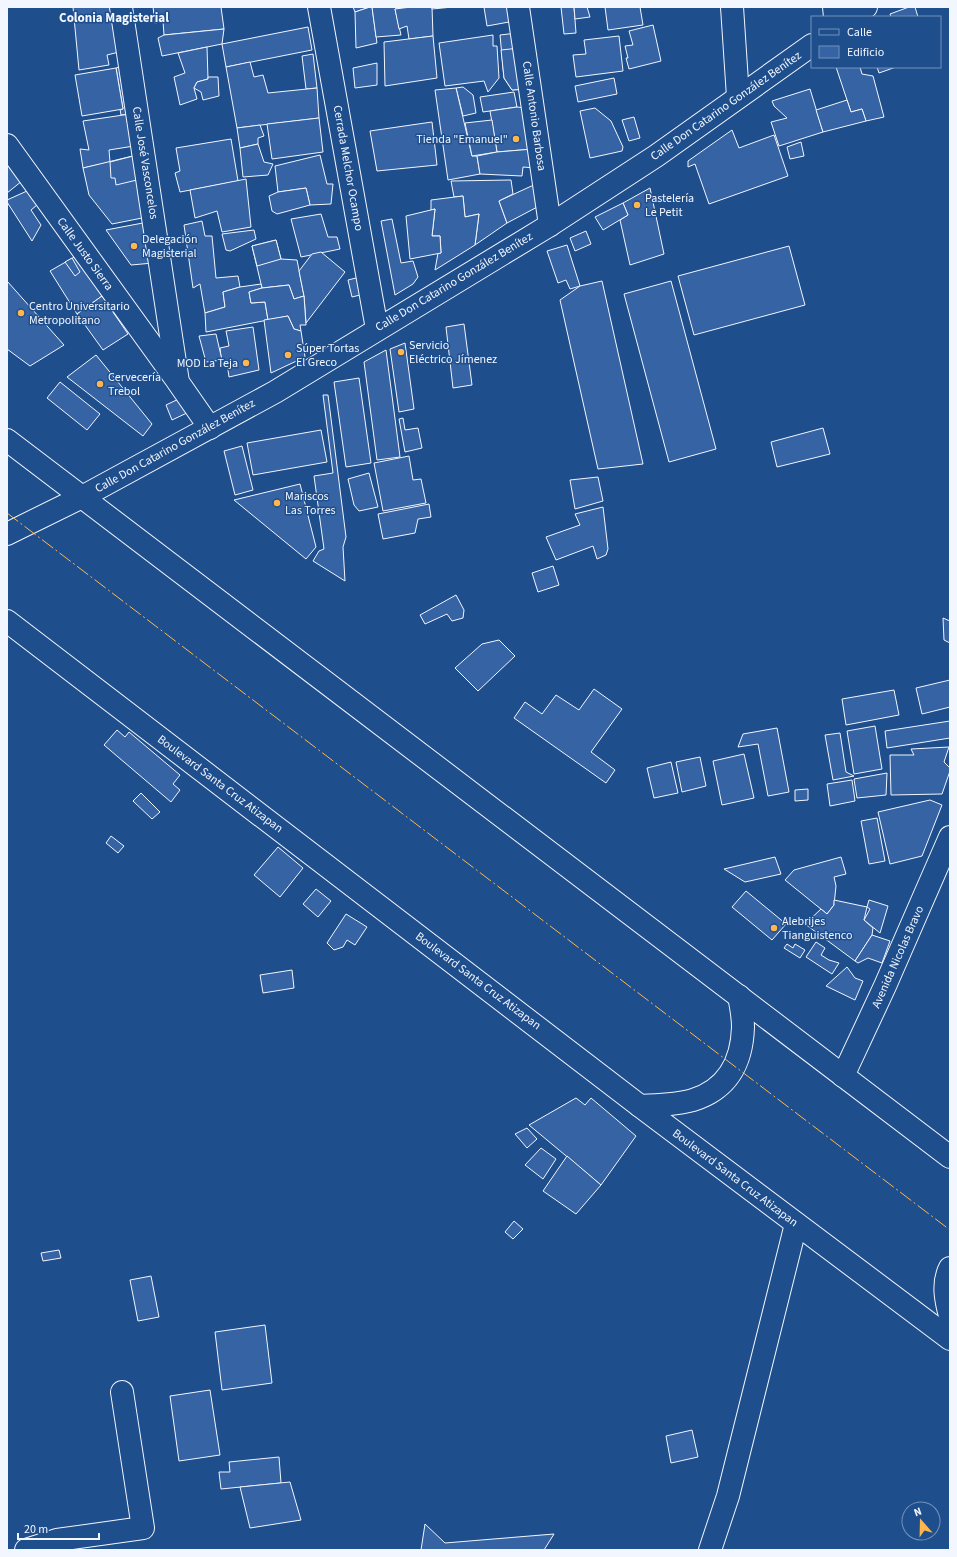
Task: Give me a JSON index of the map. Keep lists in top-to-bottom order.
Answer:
{
  "streets": {
    "main road": [
      "Calle Don Catarino González Benítez",
      "Calle Antonio Barbosa",
      "Calle José Vasconcelos",
      "Cerrada Melchor Ocampo",
      "Calle Justo Sierra",
      "Boulevard Santa Cruz Atizapan",
      "Avenida Nicolas Bravo"
    ]
  },
  "crossings": [
    ["Calle Don Catarino González Benítez", "Calle Antonio Barbosa"],
    ["Calle Don Catarino González Benítez", "Calle José Vasconcelos"],
    ["Calle Don Catarino González Benítez", "Cerrada Melchor Ocampo"],
    ["Calle José Vasconcelos", "Calle Justo Sierra"]
  ],
  "districts": ["Colonia Magisterial"],
  "places": [
    "Tienda \"Emanuel\"",
    "Pastelería Le Petit",
    "Delegación Magisterial",
    "Centro Universitario Metropolitano",
    "Servicio Eléctrico Jímenez",
    "Súper Tortas El Greco",
    "MOD La Teja",
    "Cervecería Trebol",
    "Mariscos Las Torres",
    "Alebrijes Tianguistenco"
  ],
  "legend": ["Calle", "Edificio"],
  "scale_bar": "20 m",
  "north": "top"
}
